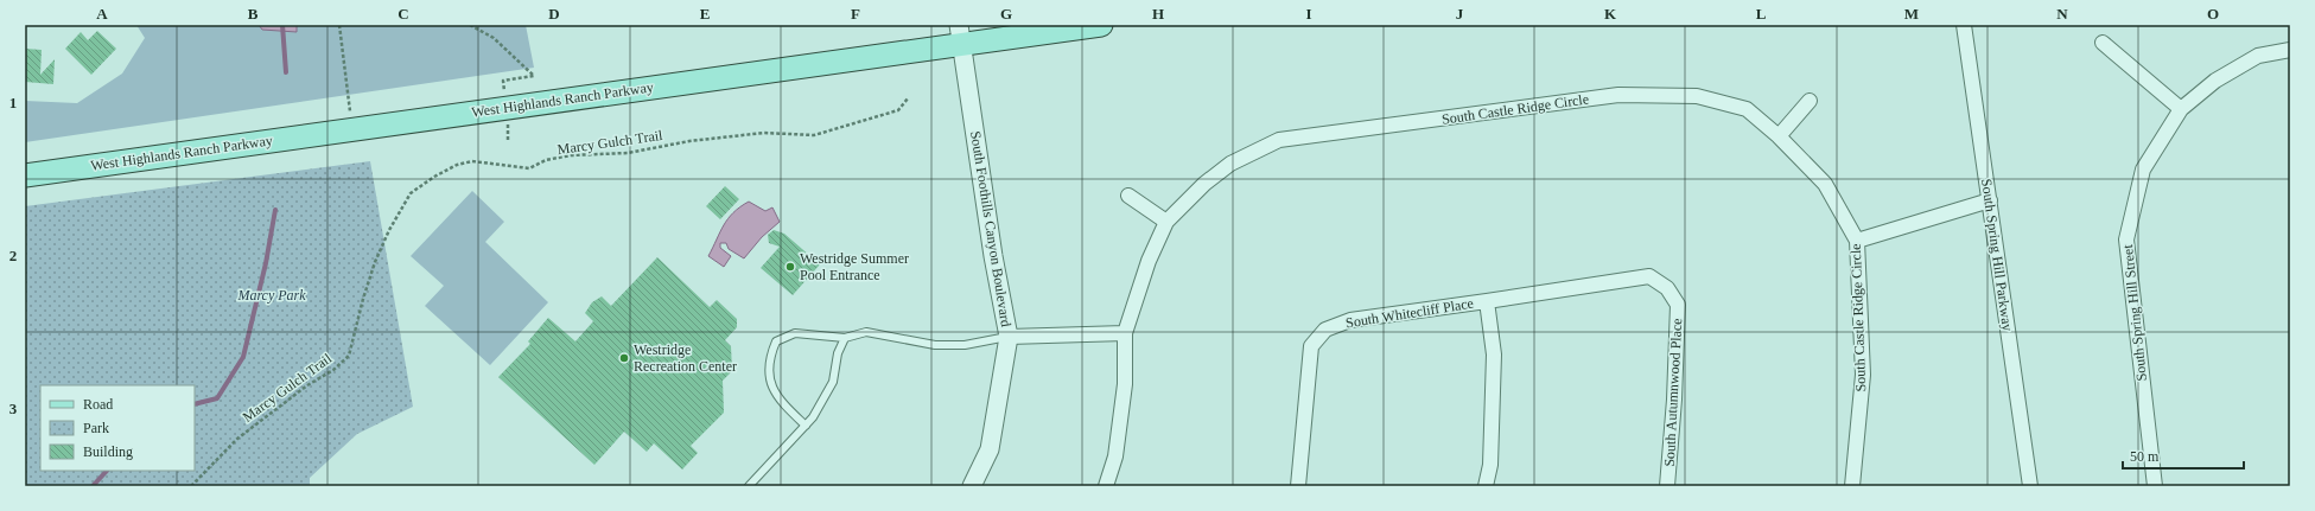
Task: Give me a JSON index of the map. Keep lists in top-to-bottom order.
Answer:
{
  "streets": {
    "main road": ["West Highlands Ranch Parkway"],
    "street": [
      "South Castle Ridge Circle",
      "South Foothills Canyon Boulevard",
      "South Spring Hill Parkway",
      "South Whitecliff Place",
      "South Spring Hill Street",
      "South Autumnwood Place"
    ],
    "path": ["Marcy Gulch Trail"]
  },
  "crossings": [
    ["West Highlands Ranch Parkway", "South Foothills Canyon Boulevard"],
    ["South Whitecliff Place", "South Autumnwood Place"]
  ],
  "parks": ["Marcy Park"],
  "places": ["Westridge Summer Pool Entrance", "Westridge Recreation Center"],
  "legend": ["Road", "Park", "Building"],
  "scale_bar": "50 m",
  "grid": {
    "columns": [
      "A",
      "B",
      "C",
      "D",
      "E",
      "F",
      "G",
      "H",
      "I",
      "J",
      "K",
      "L",
      "M",
      "N",
      "O"
    ],
    "rows": ["1", "2", "3"]
  }
}
